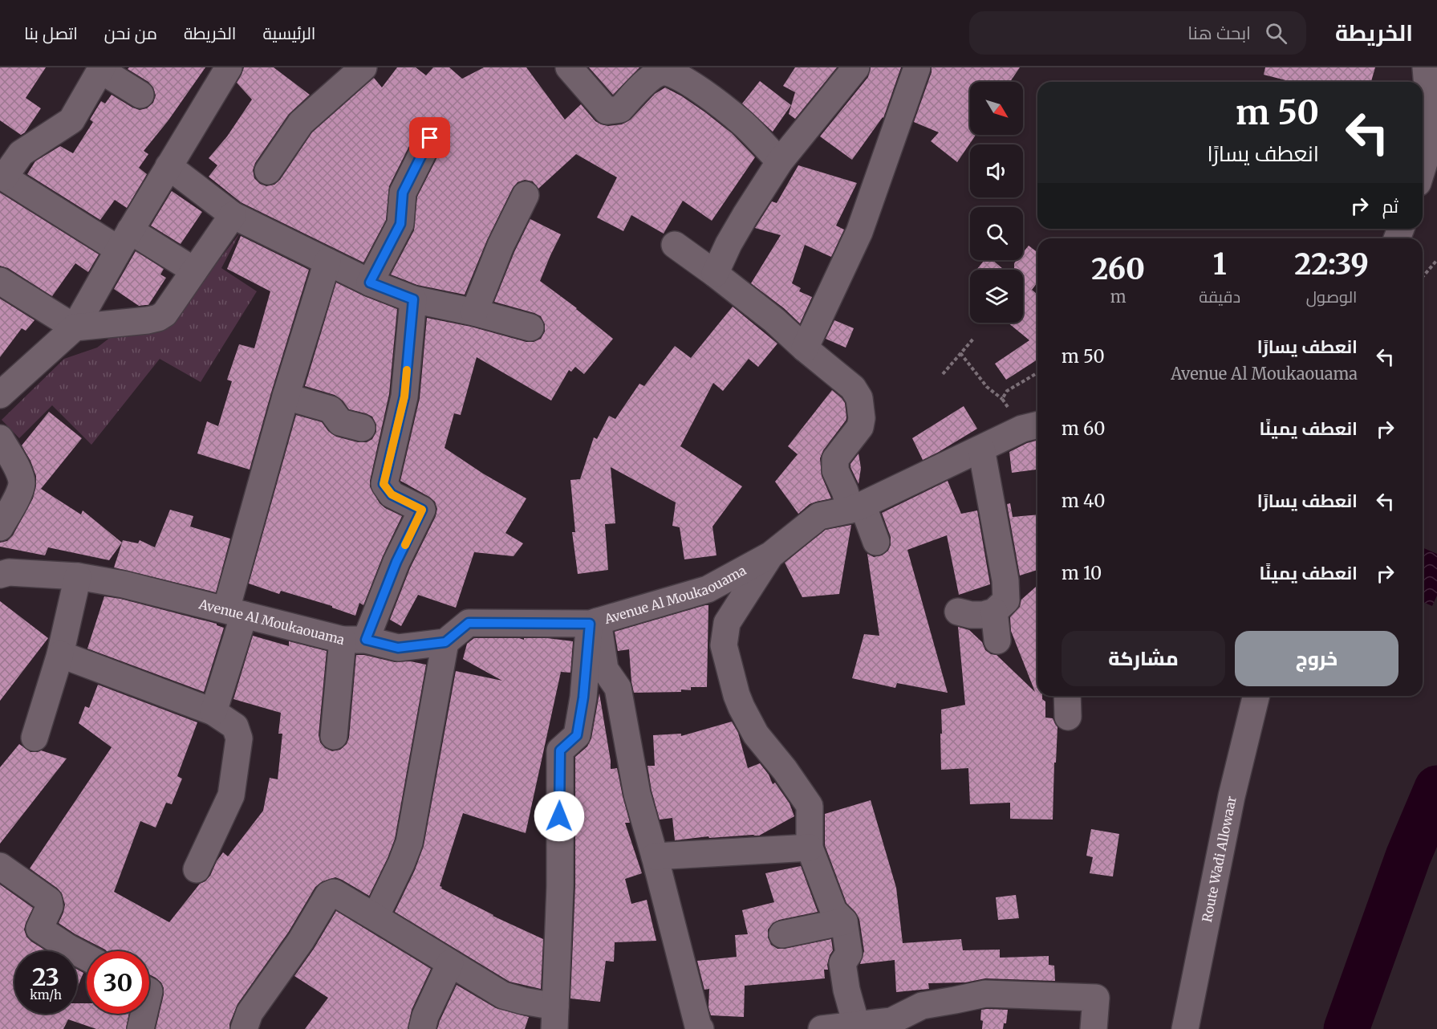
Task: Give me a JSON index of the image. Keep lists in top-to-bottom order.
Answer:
{
  "streets": {
    "street": ["Avenue Al Moukaouama", "Route Wadi Allowaar"]
  },
  "north": "bottom right",
  "page": {
    "header": "الخريطة",
    "search": "ابحث هنا",
    "nav": [
      "الرئيسية",
      "الخريطة",
      "من نحن",
      "اتصل بنا"
    ],
    "turn": ["50 m", "انعطف يسارًا"],
    "then": "ثم",
    "eta": [
      "22:39",
      "الوصول",
      "1",
      "دقيقة",
      "260",
      "m"
    ],
    "list": [
      {
        "name": "انعطف يسارًا",
        "note": "Avenue Al Moukaouama",
        "value": "50 m"
      },
      {
        "name": "انعطف يمينًا",
        "value": "60 m"
      },
      {
        "name": "انعطف يسارًا",
        "value": "40 m"
      },
      {
        "name": "انعطف يمينًا",
        "value": "10 m"
      }
    ],
    "buttons": ["خروج", "مشاركة"],
    "speed": "23 km/h",
    "limit": "30"
  }
}
